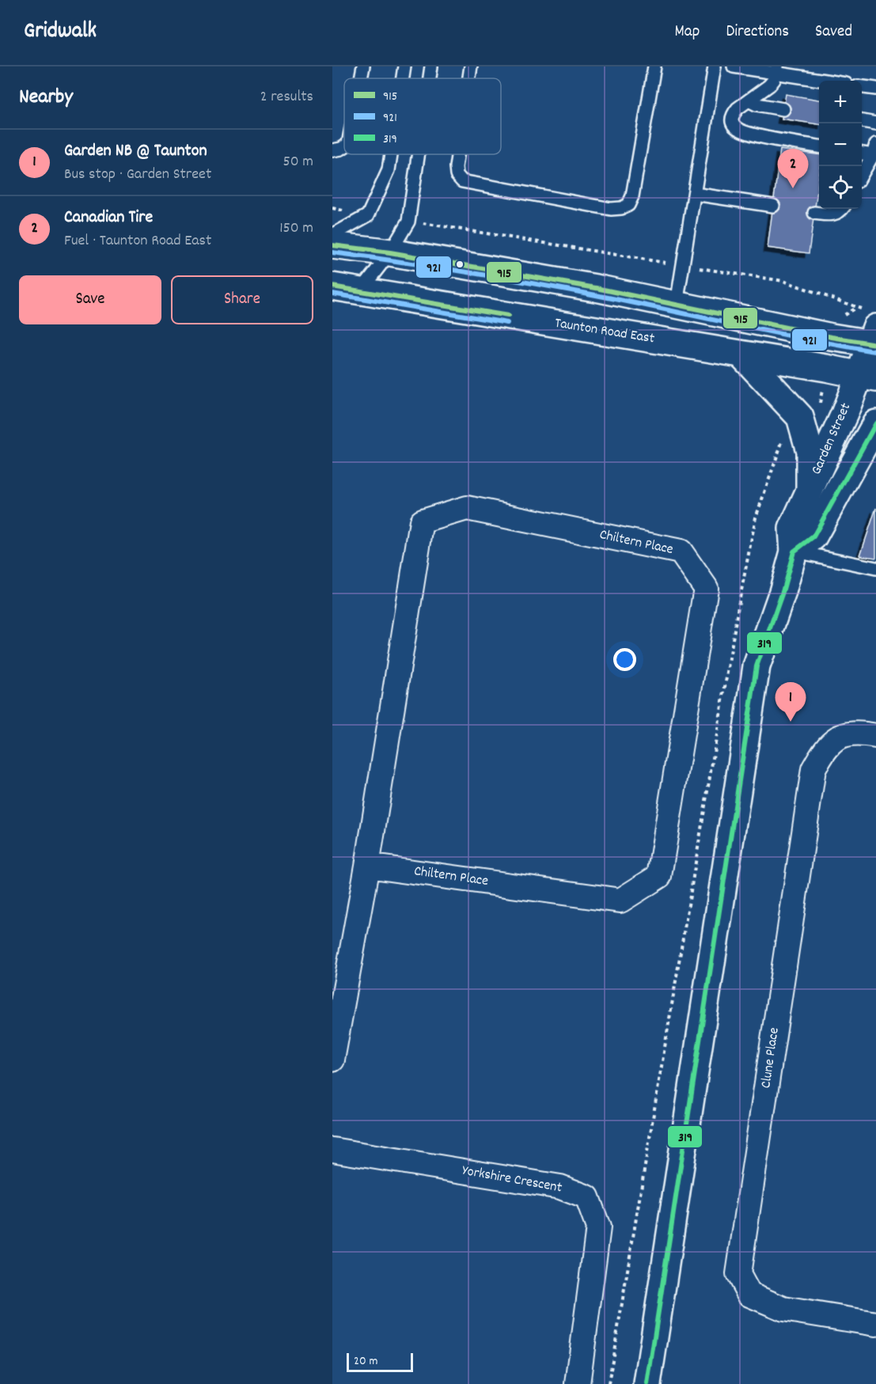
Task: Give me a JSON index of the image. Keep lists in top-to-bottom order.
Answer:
{
  "streets": {
    "main road": ["Taunton Road East", "Garden Street"],
    "street": ["Chiltern Place", "Clune Place", "Yorkshire Crescent"]
  },
  "crossings": [
    ["Taunton Road East", "Garden Street"]
  ],
  "lines": ["transit line 915", "transit line 921", "transit line 319"],
  "legend": ["915", "921", "319"],
  "scale_bar": "20 m",
  "page": {
    "header": "Gridwalk",
    "nav": ["Map", "Directions", "Saved"],
    "heading": ["Nearby", "2 results"],
    "map_buttons": ["+", "−"],
    "list": [
      {
        "mark": "1",
        "name": "Garden NB @ Taunton",
        "note": "Bus stop · Garden Street",
        "value": "50 m"
      },
      {
        "mark": "2",
        "name": "Canadian Tire",
        "note": "Fuel · Taunton Road East",
        "value": "150 m"
      }
    ],
    "pins": ["2", "1"],
    "buttons": ["Save", "Share"],
    "scale": "20 m"
  }
}
